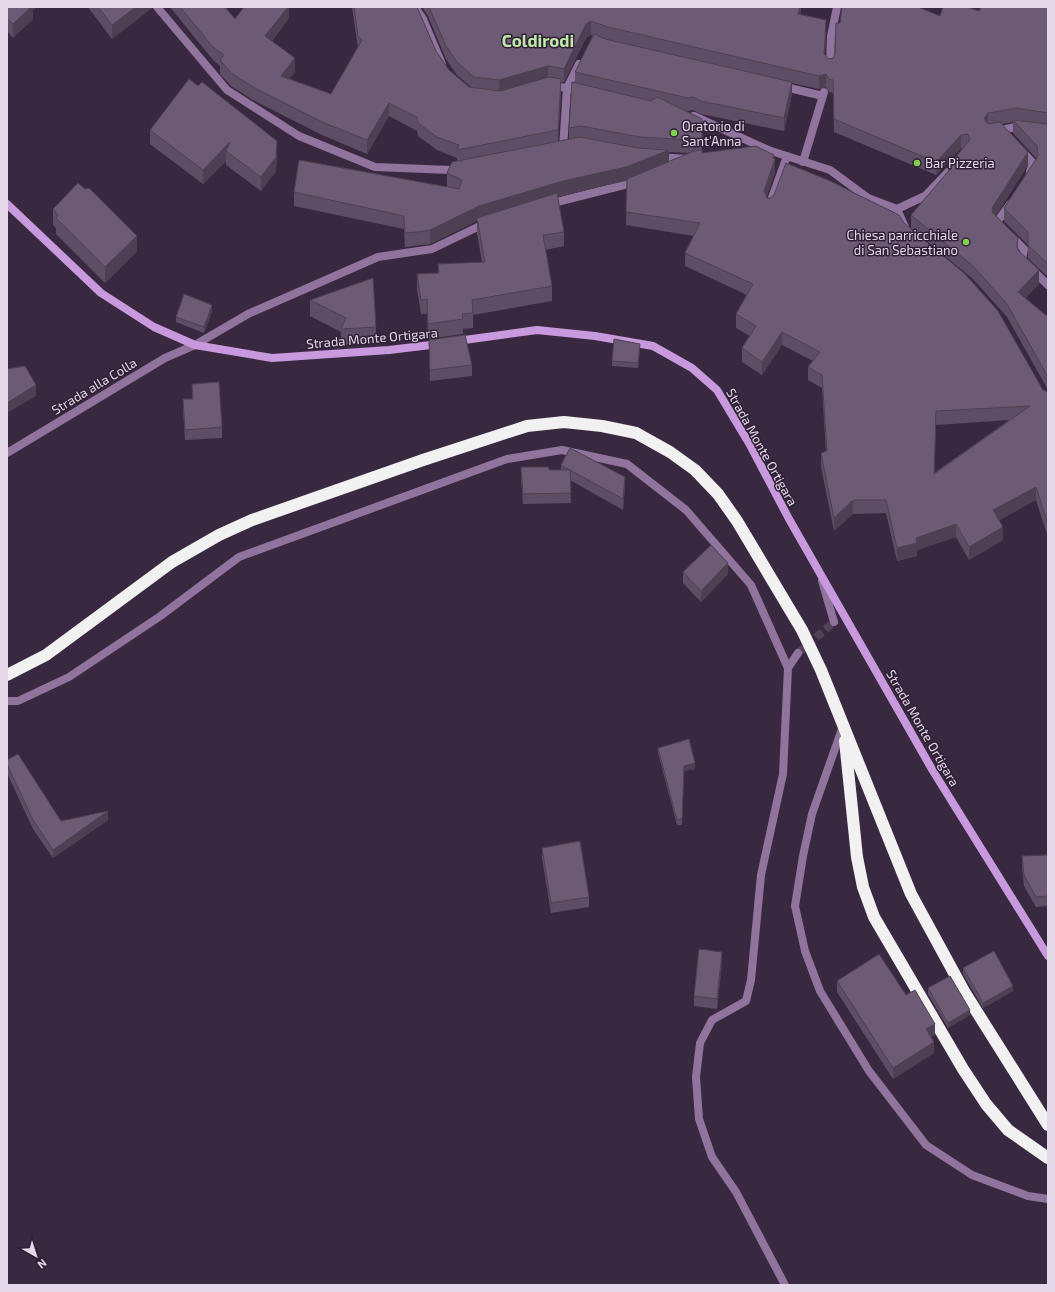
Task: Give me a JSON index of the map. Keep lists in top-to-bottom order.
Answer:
{
  "streets": {
    "main road": ["Strada Monte Ortigara"],
    "street": ["Strada alla Colla"]
  },
  "crossings": [
    ["Strada Monte Ortigara", "Strada alla Colla"]
  ],
  "districts": ["Coldirodi"],
  "places": ["Oratorio di Sant'Anna", "Bar Pizzeria", "Chiesa parricchiale di San Sebastiano"],
  "north": "bottom right"
}
